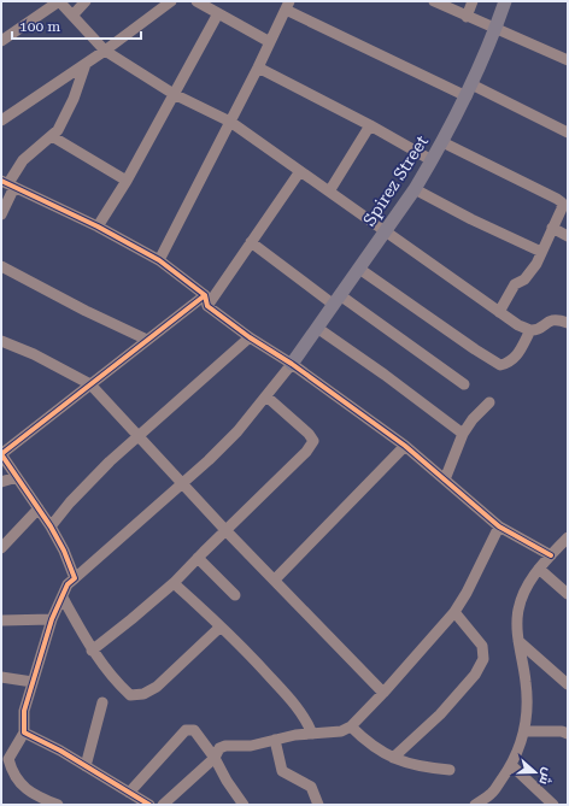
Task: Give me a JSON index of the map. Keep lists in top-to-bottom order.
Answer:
{
  "streets": {
    "main road": ["Spirez Street"]
  },
  "scale_bar": "100 m",
  "north": "right"
}
